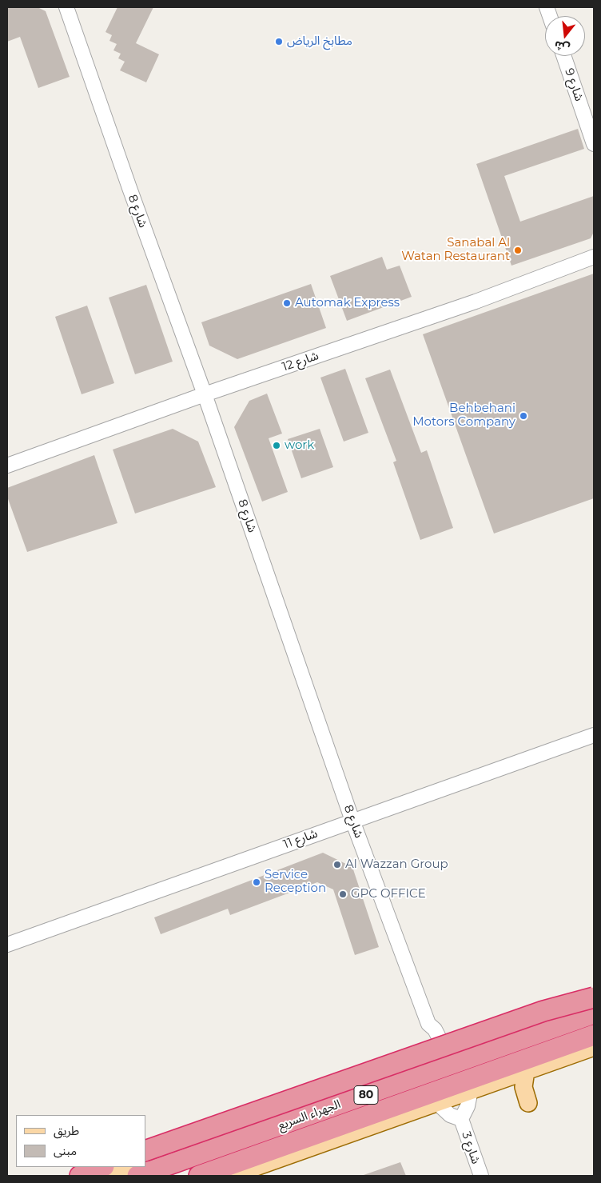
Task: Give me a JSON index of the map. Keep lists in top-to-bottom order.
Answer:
{
  "streets": {
    "highway": ["80", "الجهراء السريع"],
    "street": [
      "شارع 9",
      "شارع 8",
      "شارع 12",
      "شارع 11",
      "شارع 3"
    ]
  },
  "crossings": [
    ["شارع 8", "شارع 12"],
    ["شارع 8", "شارع 11"],
    ["شارع 8", "الجهراء السريع"]
  ],
  "places": [
    "مطابخ الرياض",
    "Sanabal Al Watan Restaurant",
    "Automak Express",
    "Behbehani Motors Company",
    "work",
    "Al Wazzan Group",
    "Service Reception",
    "GPC OFFICE"
  ],
  "legend": ["طريق", "مبنى"],
  "north": "bottom"
}
